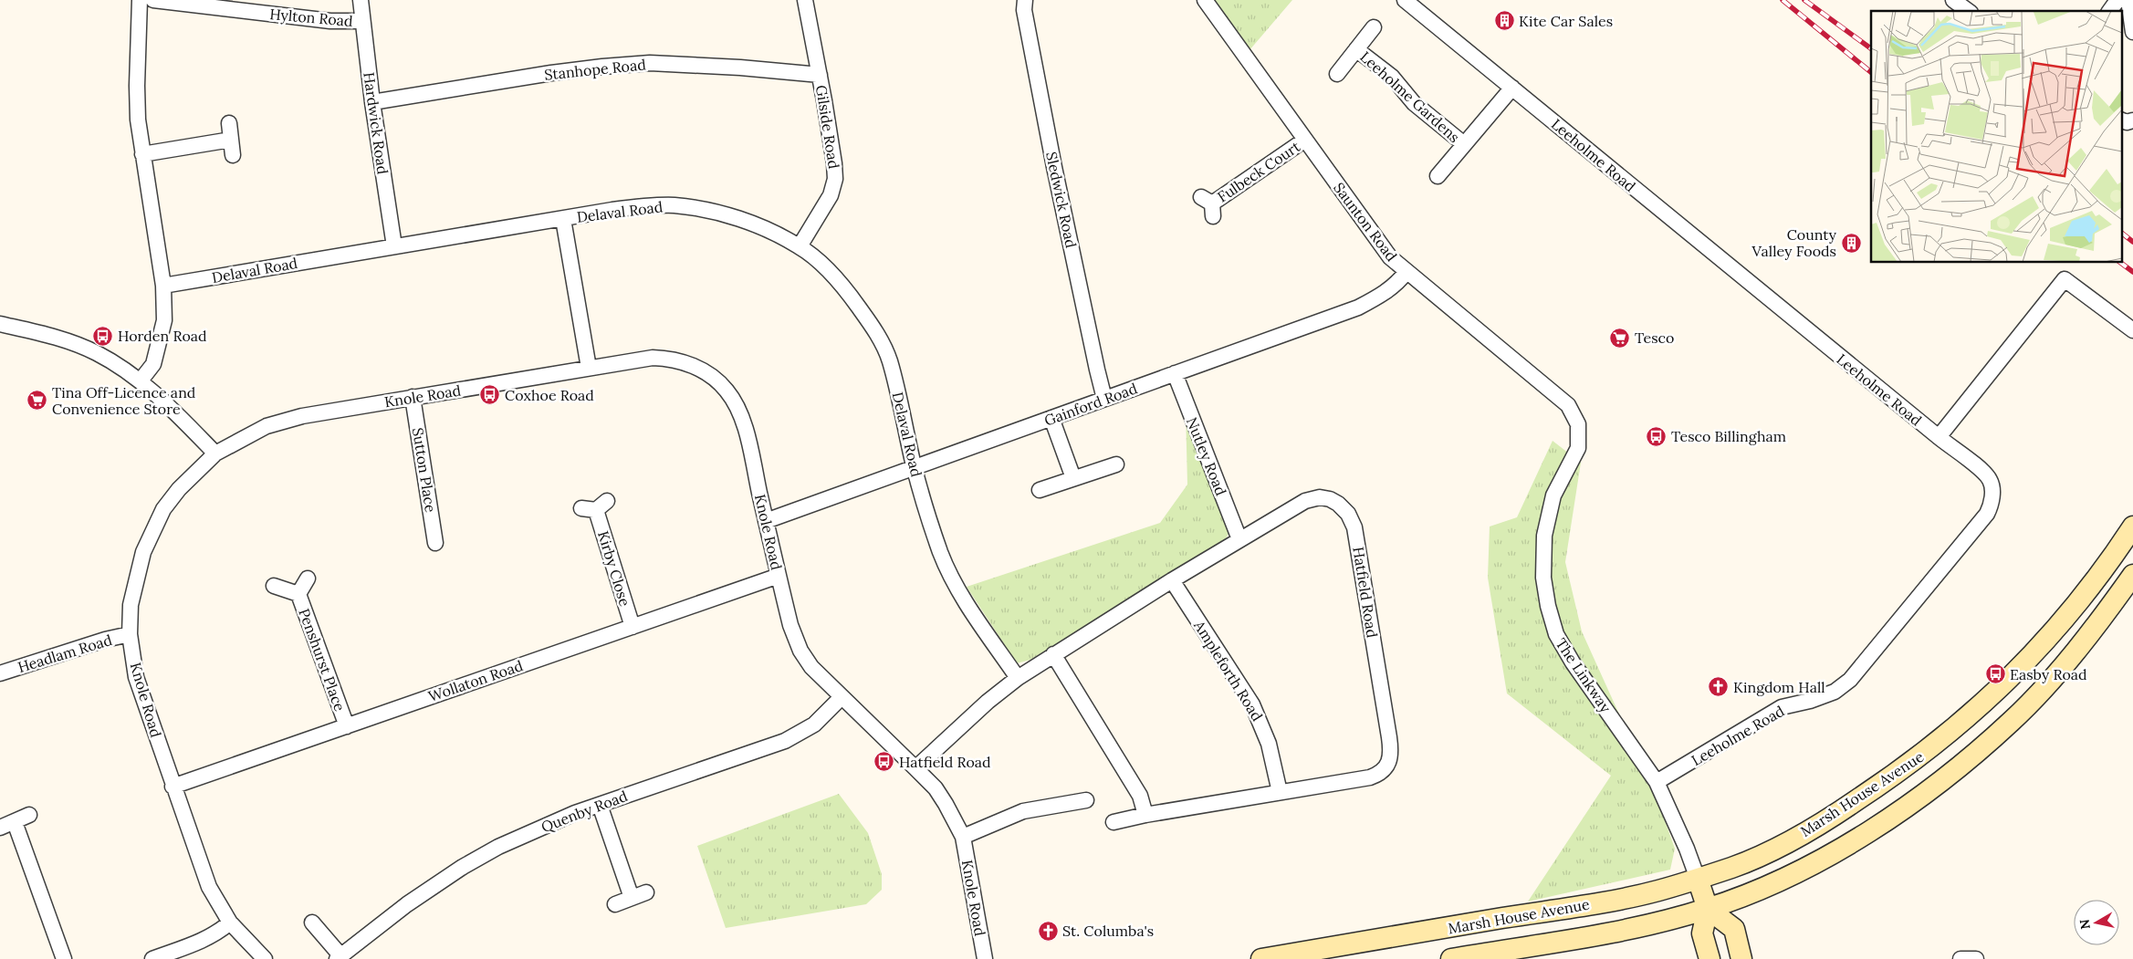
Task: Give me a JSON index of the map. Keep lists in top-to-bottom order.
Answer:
{
  "streets": {
    "street": [
      "Hylton Road",
      "Stanhope Road",
      "Leeholme Gardens",
      "Hardwick Road",
      "Gilside Road",
      "Leeholme Road",
      "Fulbeck Court",
      "Sledwick Road",
      "Delaval Road",
      "Saunton Road",
      "Knole Road",
      "Gainford Road",
      "Nutley Road",
      "Sutton Place",
      "Kirby Close",
      "Hatfield Road",
      "Headlam Road",
      "Penshurst Place",
      "Ampleforth Road",
      "The Linkway",
      "Wollaton Road",
      "Marsh House Avenue",
      "Quenby Road"
    ]
  },
  "crossings": [
    ["Hylton Road", "Hardwick Road"],
    ["Stanhope Road", "Hardwick Road"],
    ["Stanhope Road", "Gilside Road"],
    ["Leeholme Gardens", "Leeholme Road"],
    ["Hardwick Road", "Delaval Road"],
    ["Gilside Road", "Delaval Road"],
    ["Leeholme Road", "The Linkway"],
    ["Fulbeck Court", "Saunton Road"],
    ["Sledwick Road", "Gainford Road"],
    ["Delaval Road", "Gainford Road"],
    ["Delaval Road", "Hatfield Road"],
    ["Saunton Road", "Gainford Road"],
    ["Saunton Road", "The Linkway"],
    ["Knole Road", "Gainford Road"],
    ["Knole Road", "Sutton Place"],
    ["Knole Road", "Hatfield Road"],
    ["Knole Road", "Headlam Road"],
    ["Knole Road", "Wollaton Road"],
    ["Knole Road", "Quenby Road"],
    ["Gainford Road", "Nutley Road"],
    ["Nutley Road", "Hatfield Road"],
    ["Kirby Close", "Wollaton Road"],
    ["Hatfield Road", "Ampleforth Road"],
    ["Penshurst Place", "Wollaton Road"],
    ["The Linkway", "Marsh House Avenue"]
  ],
  "places": {
    "building": ["Kite Car Sales", "County Valley Foods"],
    "bus stop": [
      "Horden Road",
      "Coxhoe Road",
      "Tesco Billingham",
      "Easby Road",
      "Hatfield Road"
    ],
    "supermarket": ["Tesco", "Tina Off-Licence and Convenience Store"],
    "church": ["Kingdom Hall", "St. Columba's"]
  },
  "north": "left"
}
